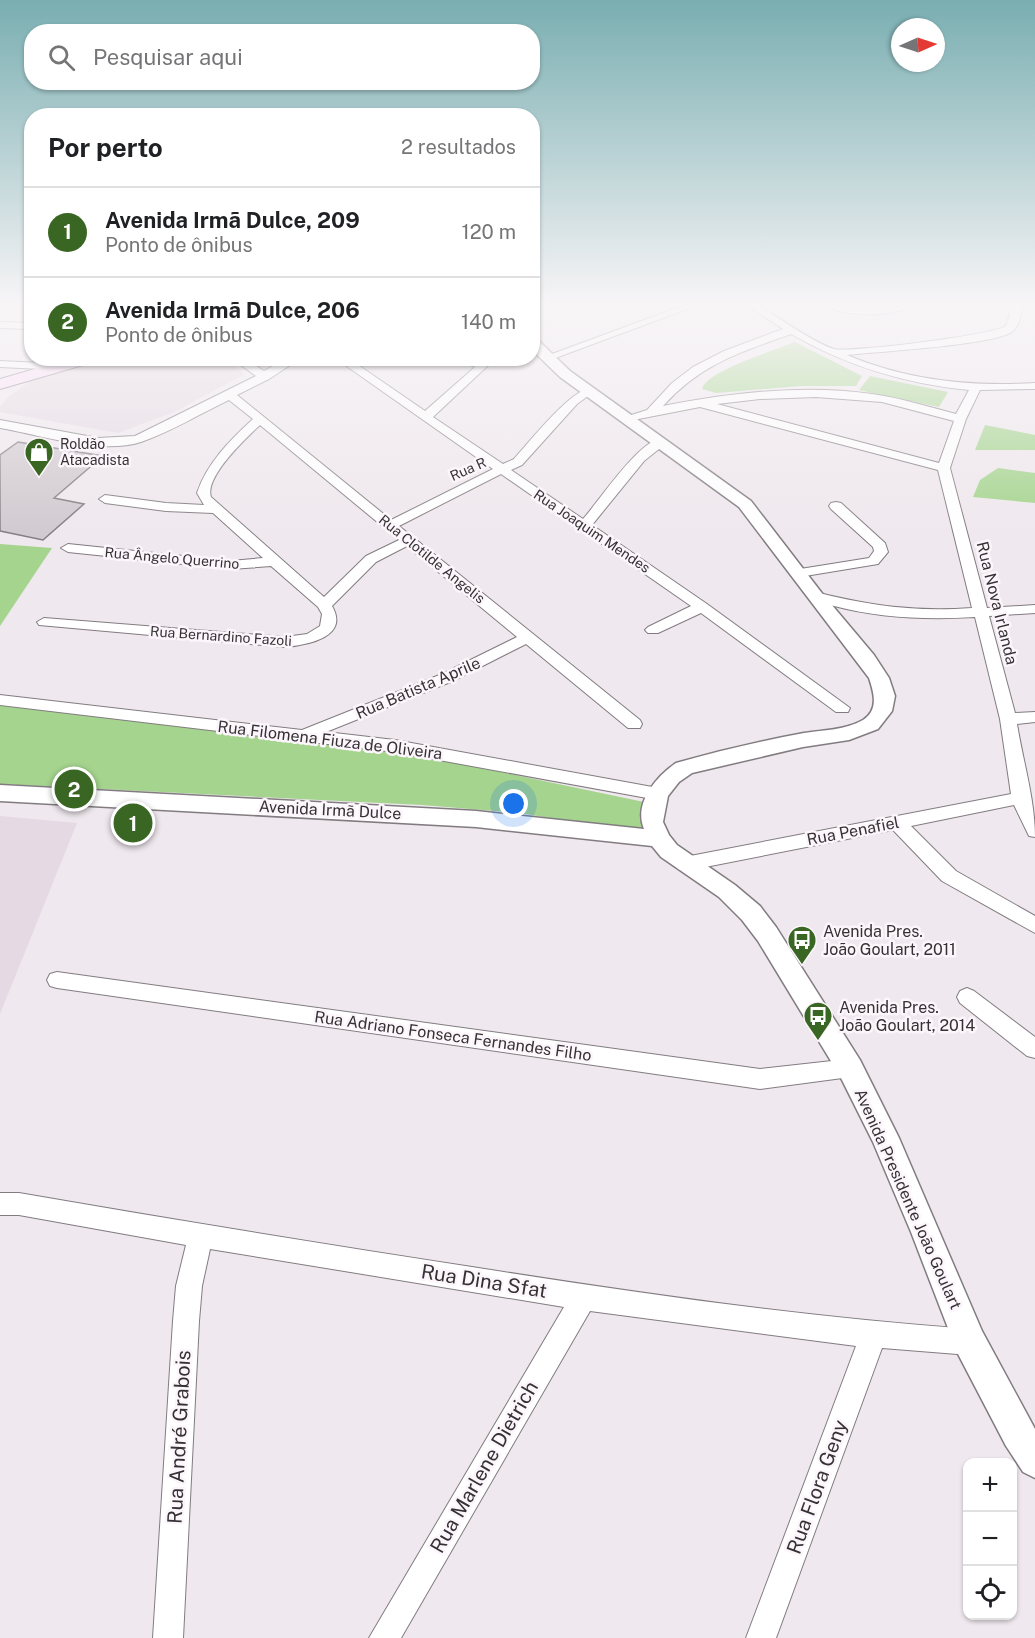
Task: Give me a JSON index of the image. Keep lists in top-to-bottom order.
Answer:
{
  "streets": {
    "street": [
      "Rua R",
      "Rua Joaquim Mendes",
      "Rua Ângelo Querrino",
      "Rua Clotilde Angelis",
      "Rua Nova Irlanda",
      "Rua Bernardino Fazoli",
      "Rua Batista Aprile",
      "Rua Filomena Fiuza de Oliveira",
      "Avenida Irmã Dulce",
      "Rua Penafiel",
      "Rua Adriano Fonseca Fernandes Filho",
      "Avenida Presidente João Goulart",
      "Rua Dina Sfat",
      "Rua André Grabois",
      "Rua Marlene Dietrich",
      "Rua Flora Geny"
    ]
  },
  "crossings": [
    ["Rua R", "Rua Joaquim Mendes"],
    ["Rua R", "Rua Clotilde Angelis"],
    ["Rua Clotilde Angelis", "Rua Batista Aprile"],
    ["Rua Nova Irlanda", "Rua Penafiel"],
    ["Rua Batista Aprile", "Rua Filomena Fiuza de Oliveira"],
    ["Avenida Irmã Dulce", "Avenida Presidente João Goulart"],
    ["Rua Penafiel", "Avenida Presidente João Goulart"],
    ["Rua Adriano Fonseca Fernandes Filho", "Avenida Presidente João Goulart"],
    ["Avenida Presidente João Goulart", "Rua Dina Sfat"],
    ["Rua Dina Sfat", "Rua André Grabois"],
    ["Rua Dina Sfat", "Rua Marlene Dietrich"],
    ["Rua Dina Sfat", "Rua Flora Geny"]
  ],
  "places": {
    "shop": ["Roldão Atacadista"],
    "bus stop": ["Avenida Pres. João Goulart, 2011", "Avenida Pres. João Goulart, 2014"]
  },
  "north": "right",
  "page": {
    "search": "Pesquisar aqui",
    "heading": ["Por perto", "2 resultados"],
    "list": [
      {
        "mark": "1",
        "name": "Avenida Irmã Dulce, 209",
        "note": "Ponto de ônibus",
        "value": "120 m"
      },
      {
        "mark": "2",
        "name": "Avenida Irmã Dulce, 206",
        "note": "Ponto de ônibus",
        "value": "140 m"
      }
    ],
    "pins": ["2", "1"],
    "map_buttons": ["+", "−"]
  }
}
